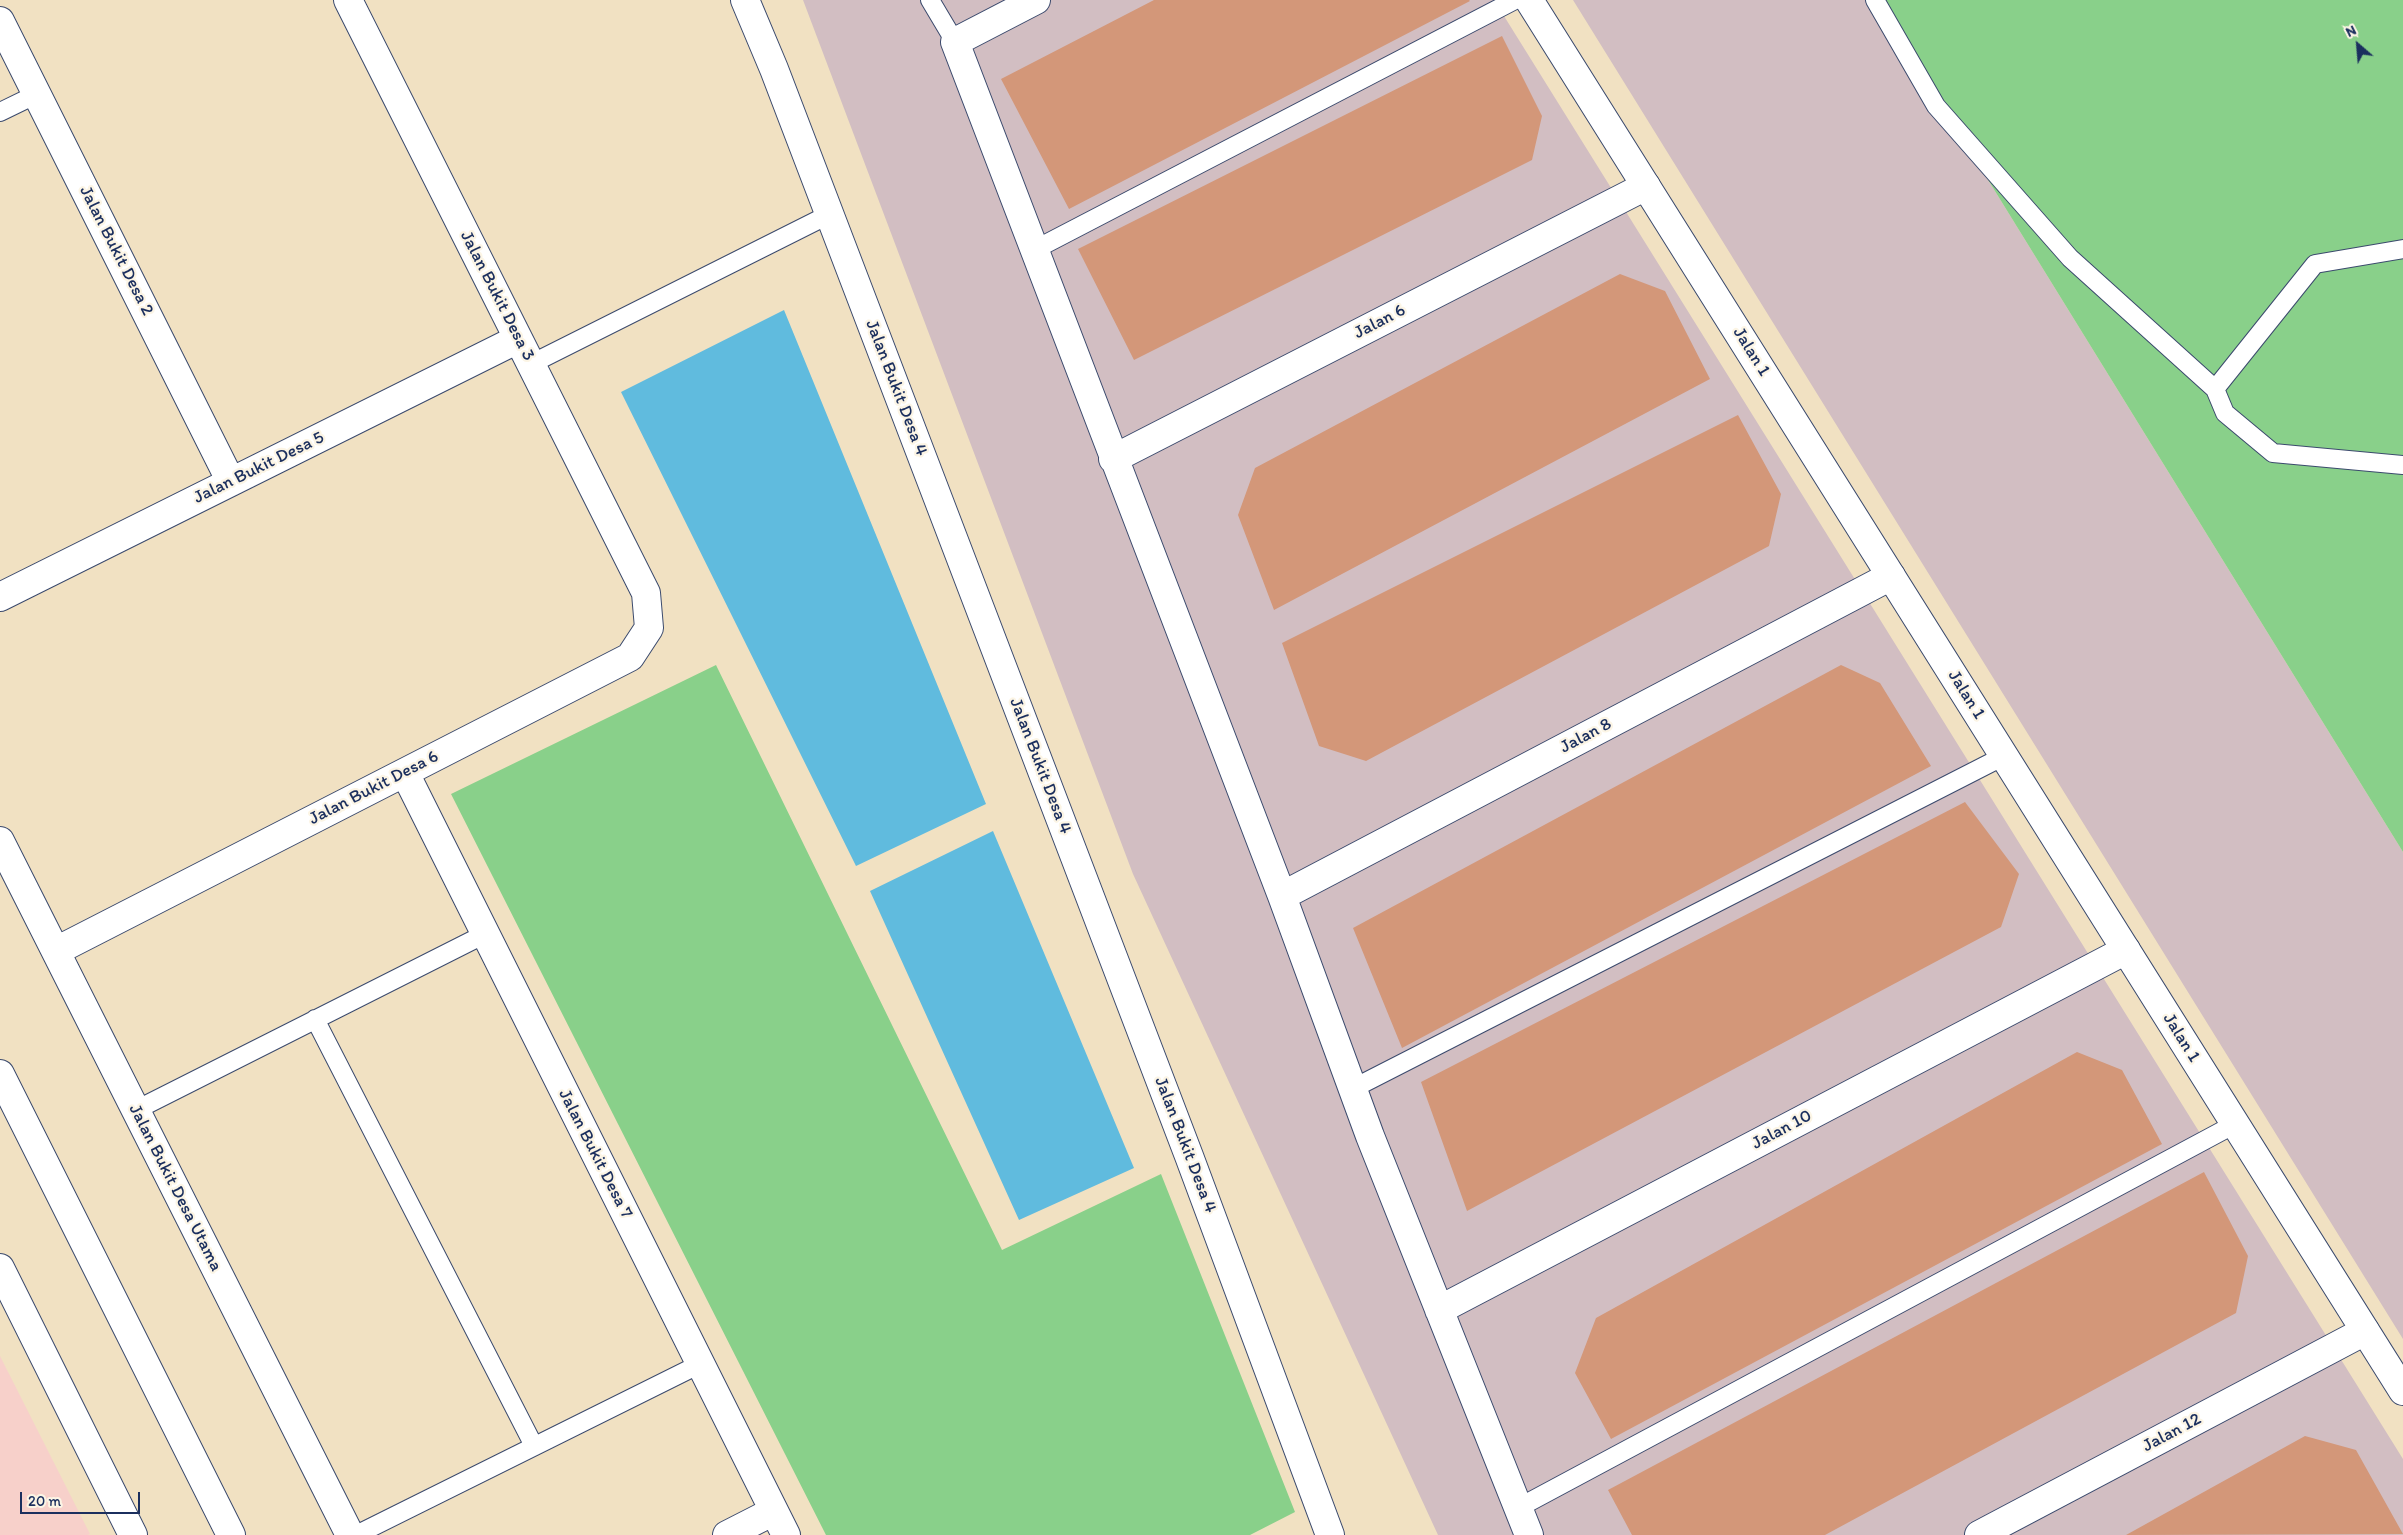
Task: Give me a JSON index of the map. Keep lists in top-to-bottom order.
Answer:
{
  "streets": {
    "street": [
      "Jalan Bukit Desa 2",
      "Jalan Bukit Desa 3",
      "Jalan 6",
      "Jalan 1",
      "Jalan Bukit Desa 4",
      "Jalan Bukit Desa 5",
      "Jalan 8",
      "Jalan Bukit Desa 6",
      "Jalan 10",
      "Jalan Bukit Desa 7",
      "Jalan Bukit Desa Utama",
      "Jalan 12"
    ]
  },
  "crossings": [
    ["Jalan Bukit Desa 2", "Jalan Bukit Desa 5"],
    ["Jalan Bukit Desa 3", "Jalan Bukit Desa 5"],
    ["Jalan Bukit Desa 3", "Jalan Bukit Desa 6"],
    ["Jalan 6", "Jalan 1"],
    ["Jalan 1", "Jalan 8"],
    ["Jalan 1", "Jalan 10"],
    ["Jalan 1", "Jalan 12"],
    ["Jalan Bukit Desa 6", "Jalan Bukit Desa 7"],
    ["Jalan Bukit Desa 6", "Jalan Bukit Desa Utama"]
  ],
  "scale_bar": "20 m",
  "north": "top left"
}
